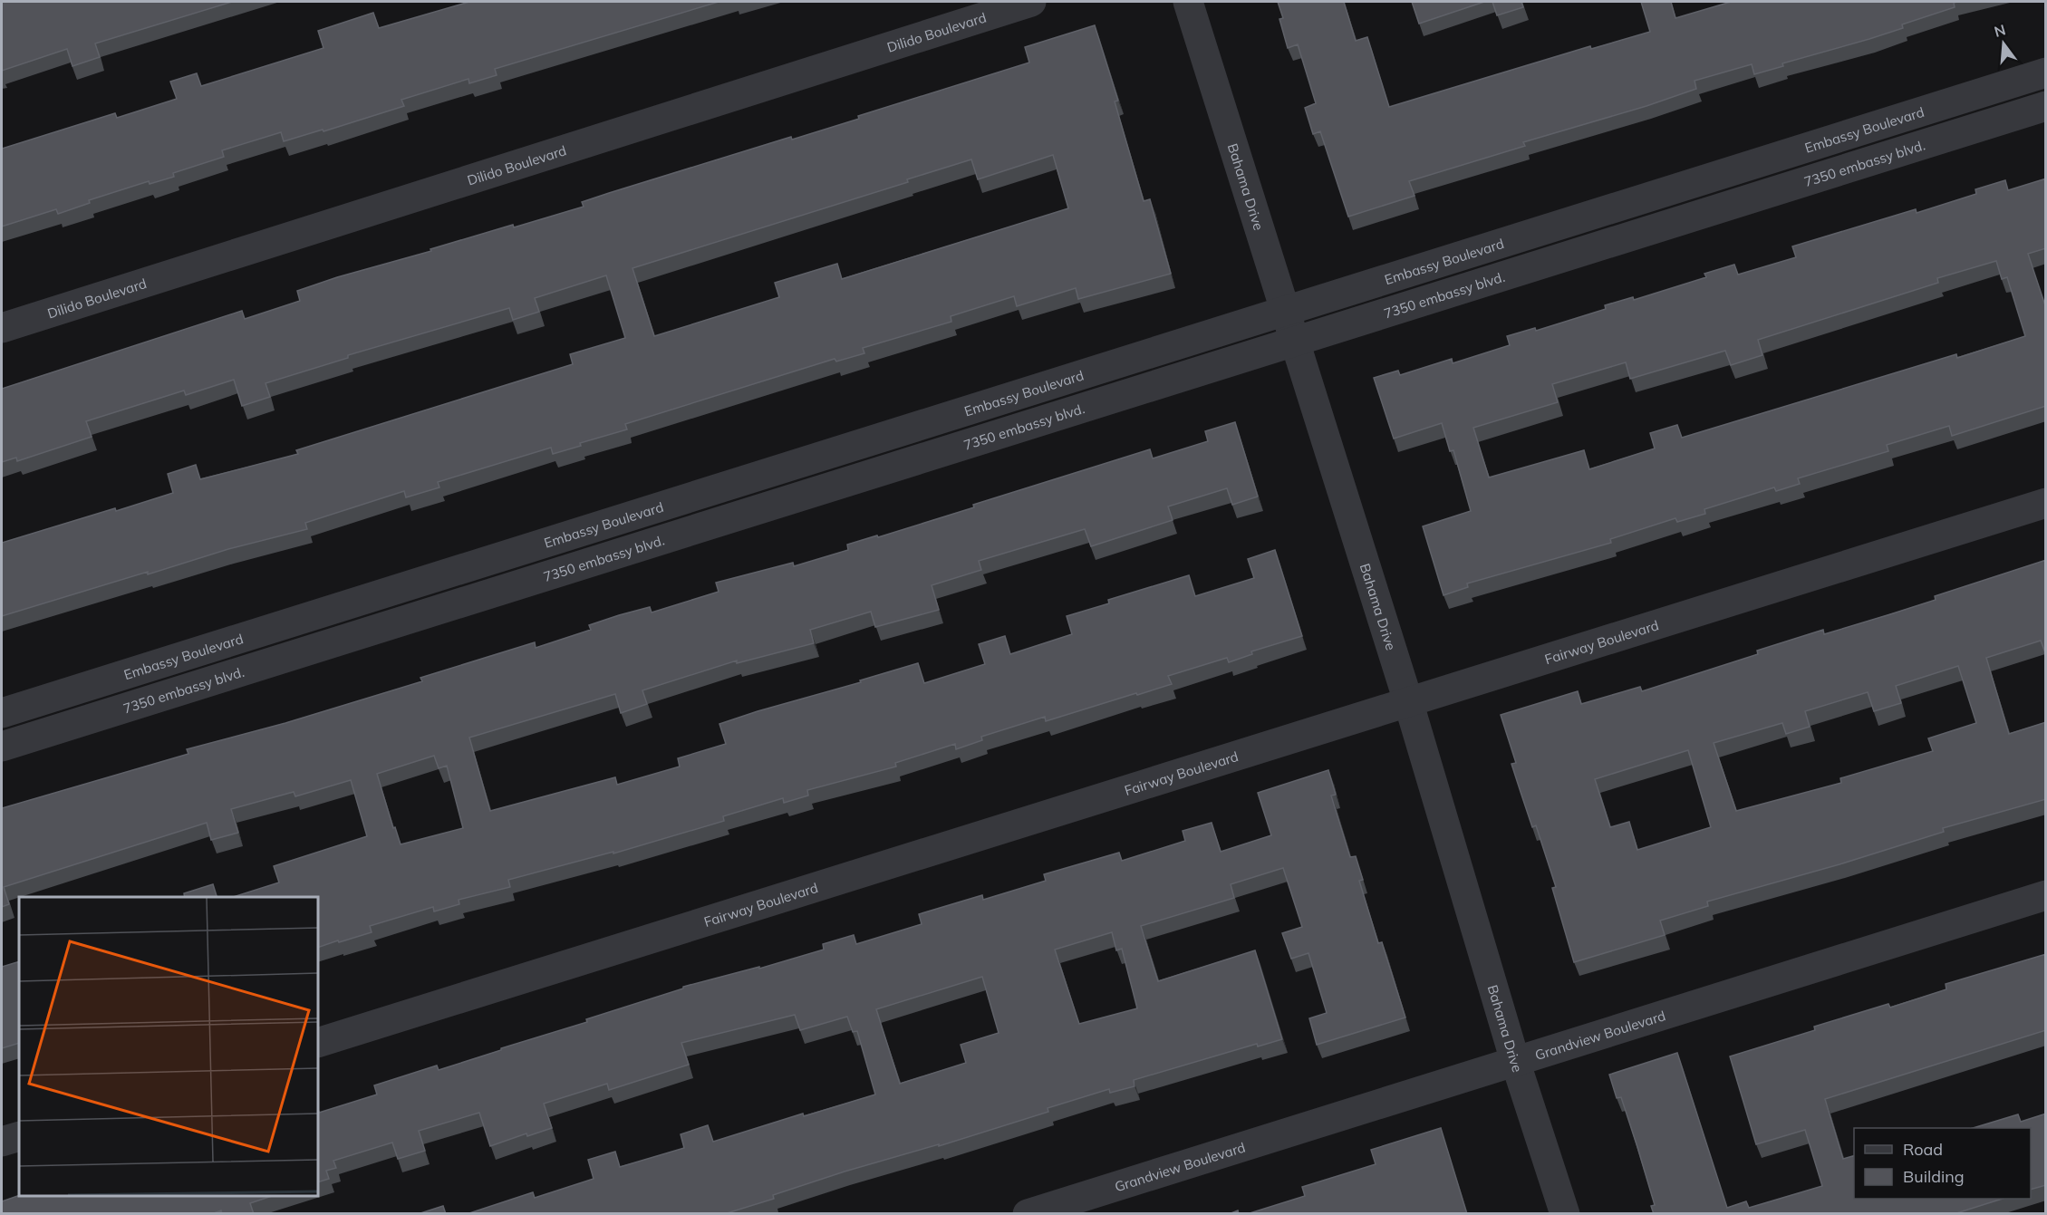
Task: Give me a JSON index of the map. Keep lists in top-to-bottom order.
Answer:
{
  "streets": {
    "street": [
      "Dilido Boulevard",
      "Embassy Boulevard",
      "7350 embassy blvd.",
      "Bahama Drive",
      "Fairway Boulevard",
      "Grandview Boulevard"
    ]
  },
  "crossings": [
    ["Embassy Boulevard", "Bahama Drive"],
    ["7350 embassy blvd.", "Bahama Drive"],
    ["Bahama Drive", "Fairway Boulevard"],
    ["Bahama Drive", "Grandview Boulevard"]
  ],
  "legend": ["Road", "Building"],
  "north": "top"
}
